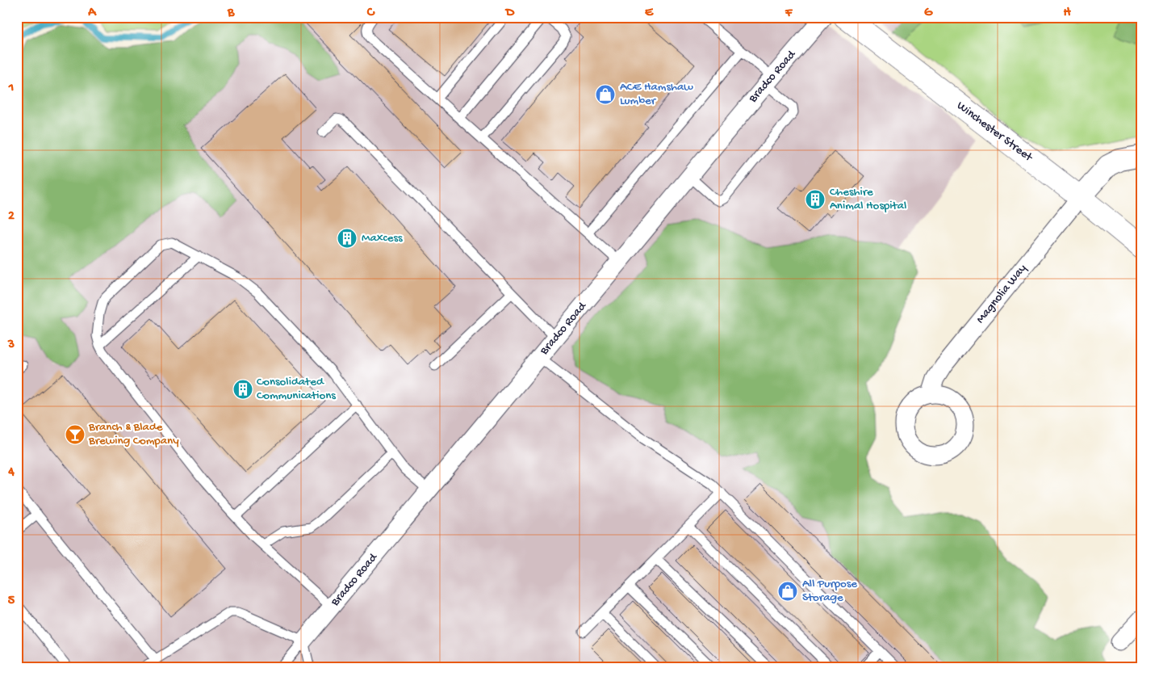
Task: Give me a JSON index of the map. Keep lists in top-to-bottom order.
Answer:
{
  "streets": {
    "main road": ["Winchester Street"],
    "street": ["Bradco Road", "Magnolia Way"]
  },
  "crossings": [
    ["Winchester Street", "Magnolia Way"]
  ],
  "places": {
    "shop": ["ACE Hamshaw Lumber", "All Purpose Storage"],
    "building": ["Cheshire Animal Hospital", "Maxcess", "Consolidated Communications"],
    "bar": ["Branch & Blade Brewing Company"]
  },
  "grid": {
    "columns": [
      "A",
      "B",
      "C",
      "D",
      "E",
      "F",
      "G",
      "H"
    ],
    "rows": [
      "1",
      "2",
      "3",
      "4",
      "5"
    ]
  }
}
